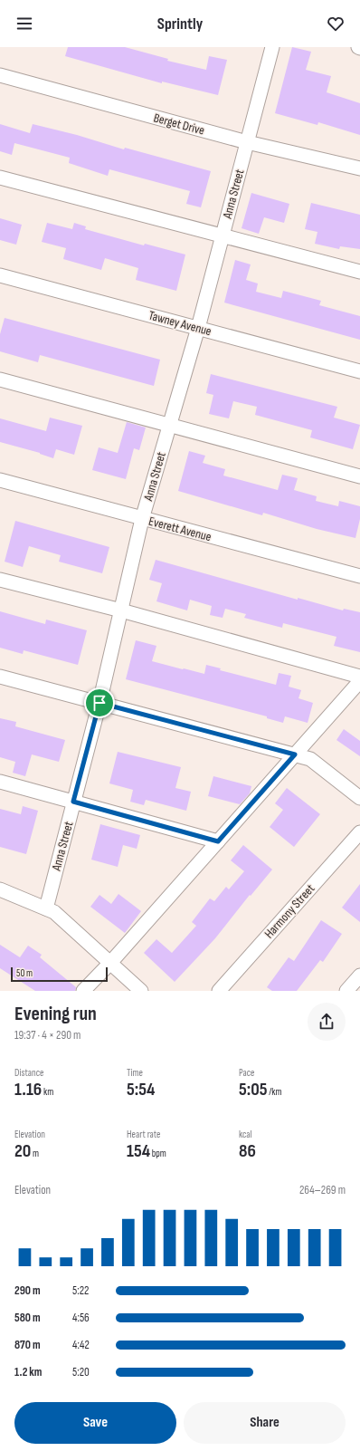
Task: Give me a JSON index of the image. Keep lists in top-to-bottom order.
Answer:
{
  "streets": {
    "street": [
      "Berget Drive",
      "Anna Street",
      "Tawney Avenue",
      "Everett Avenue",
      "Harmony Street"
    ]
  },
  "crossings": [
    ["Berget Drive", "Anna Street"],
    ["Anna Street", "Tawney Avenue"],
    ["Anna Street", "Everett Avenue"]
  ],
  "scale_bar": "50 m",
  "page": {
    "header": "Sprintly",
    "scale": "50 m",
    "heading": ["Evening run", "19:37 · 4 × 290 m"],
    "stats": [
      ["Distance", "1.16 km"],
      ["Time", "5:54"],
      ["Pace", "5:05 /km"],
      ["Elevation", "20 m"],
      ["Heart rate", "154 bpm"],
      ["kcal", "86"]
    ],
    "chart": ["Elevation", "264–269 m"],
    "list": [
      {
        "name": "290 m",
        "note": "5:22"
      },
      {
        "name": "580 m",
        "note": "4:56"
      },
      {
        "name": "870 m",
        "note": "4:42"
      },
      {
        "name": "1.2 km",
        "note": "5:20"
      }
    ],
    "buttons": ["Save", "Share"]
  }
}
